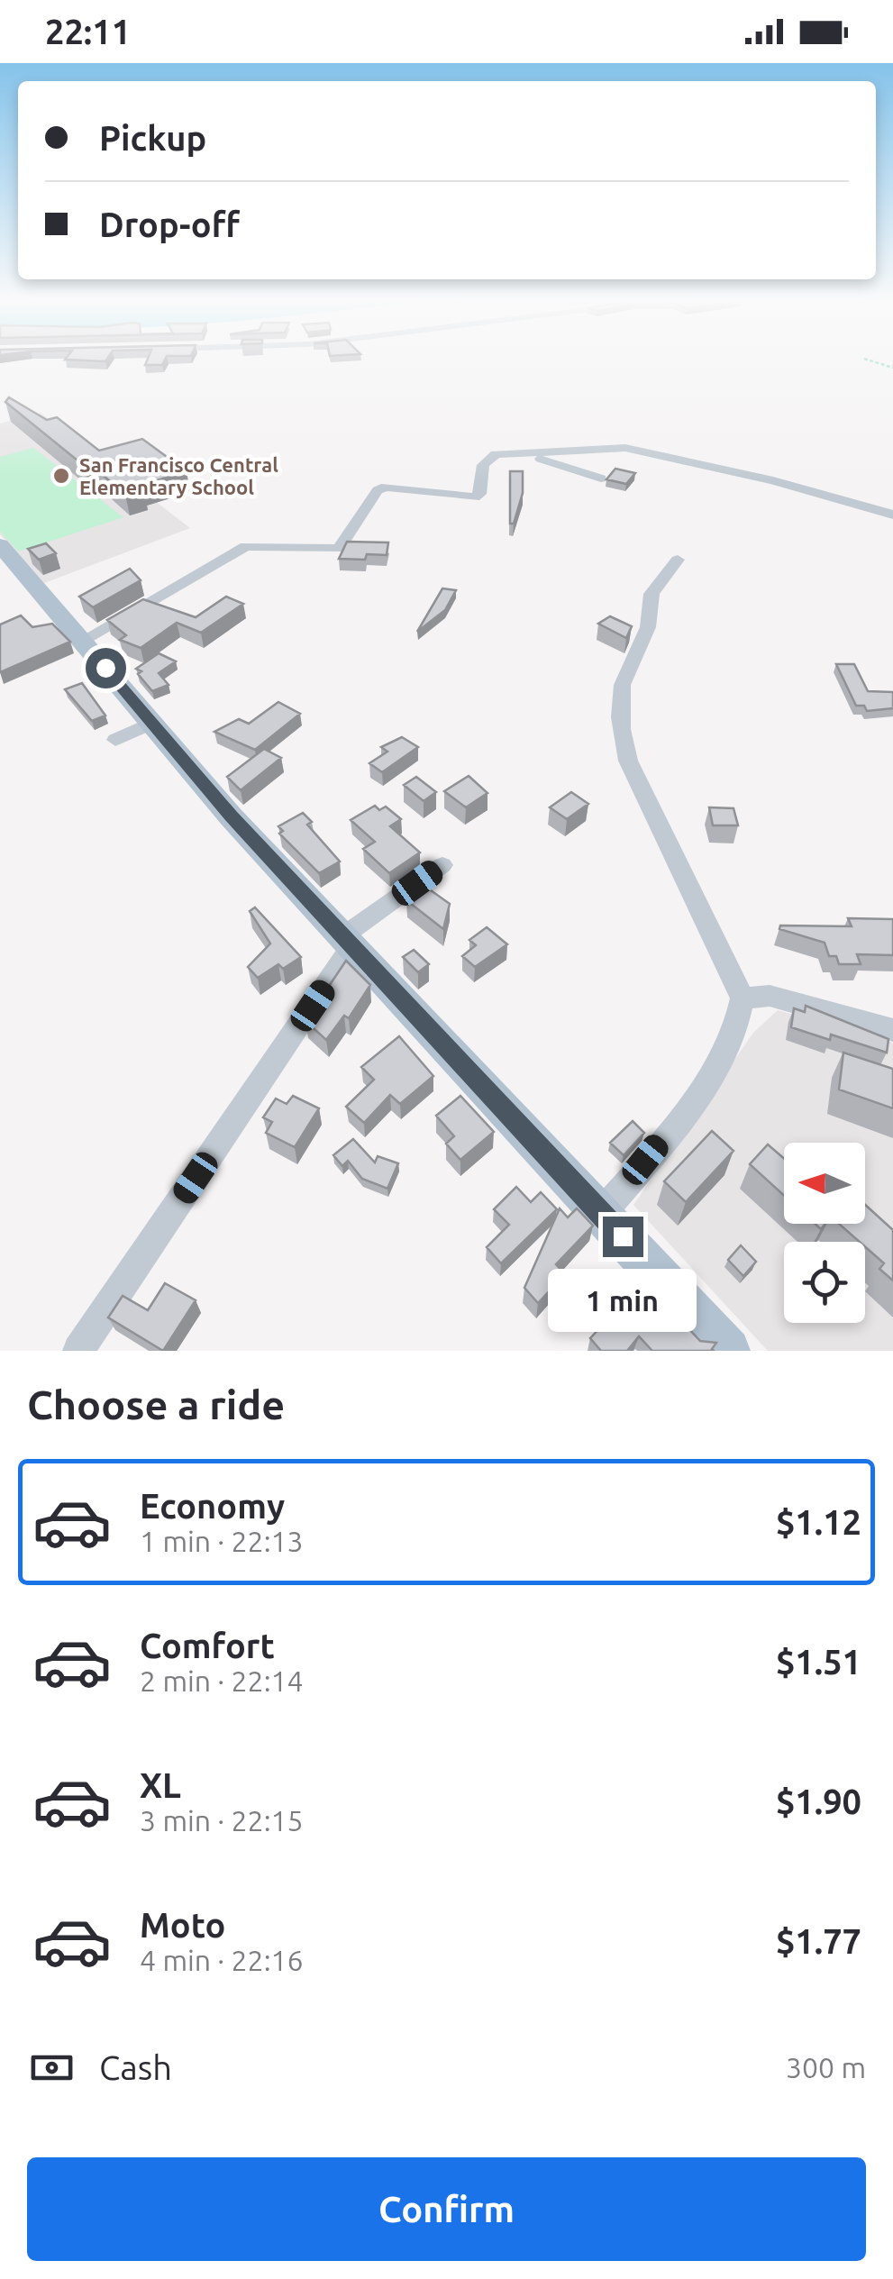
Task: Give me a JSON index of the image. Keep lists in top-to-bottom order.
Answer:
{
  "places": ["San Francisco Central Elementary School"],
  "north": "left",
  "page": {
    "status": "22:11",
    "banner": ["Pickup", "Drop-off"],
    "bubble": "1 min",
    "heading": "Choose a ride",
    "list": [
      {
        "name": "Economy",
        "note": "1 min · 22:13",
        "value": "$1.12"
      },
      {
        "name": "Comfort",
        "note": "2 min · 22:14",
        "value": "$1.51"
      },
      {
        "name": "XL",
        "note": "3 min · 22:15",
        "value": "$1.90"
      },
      {
        "name": "Moto",
        "note": "4 min · 22:16",
        "value": "$1.77"
      }
    ],
    "pay": ["Cash", "300 m"],
    "buttons": "Confirm"
  }
}
